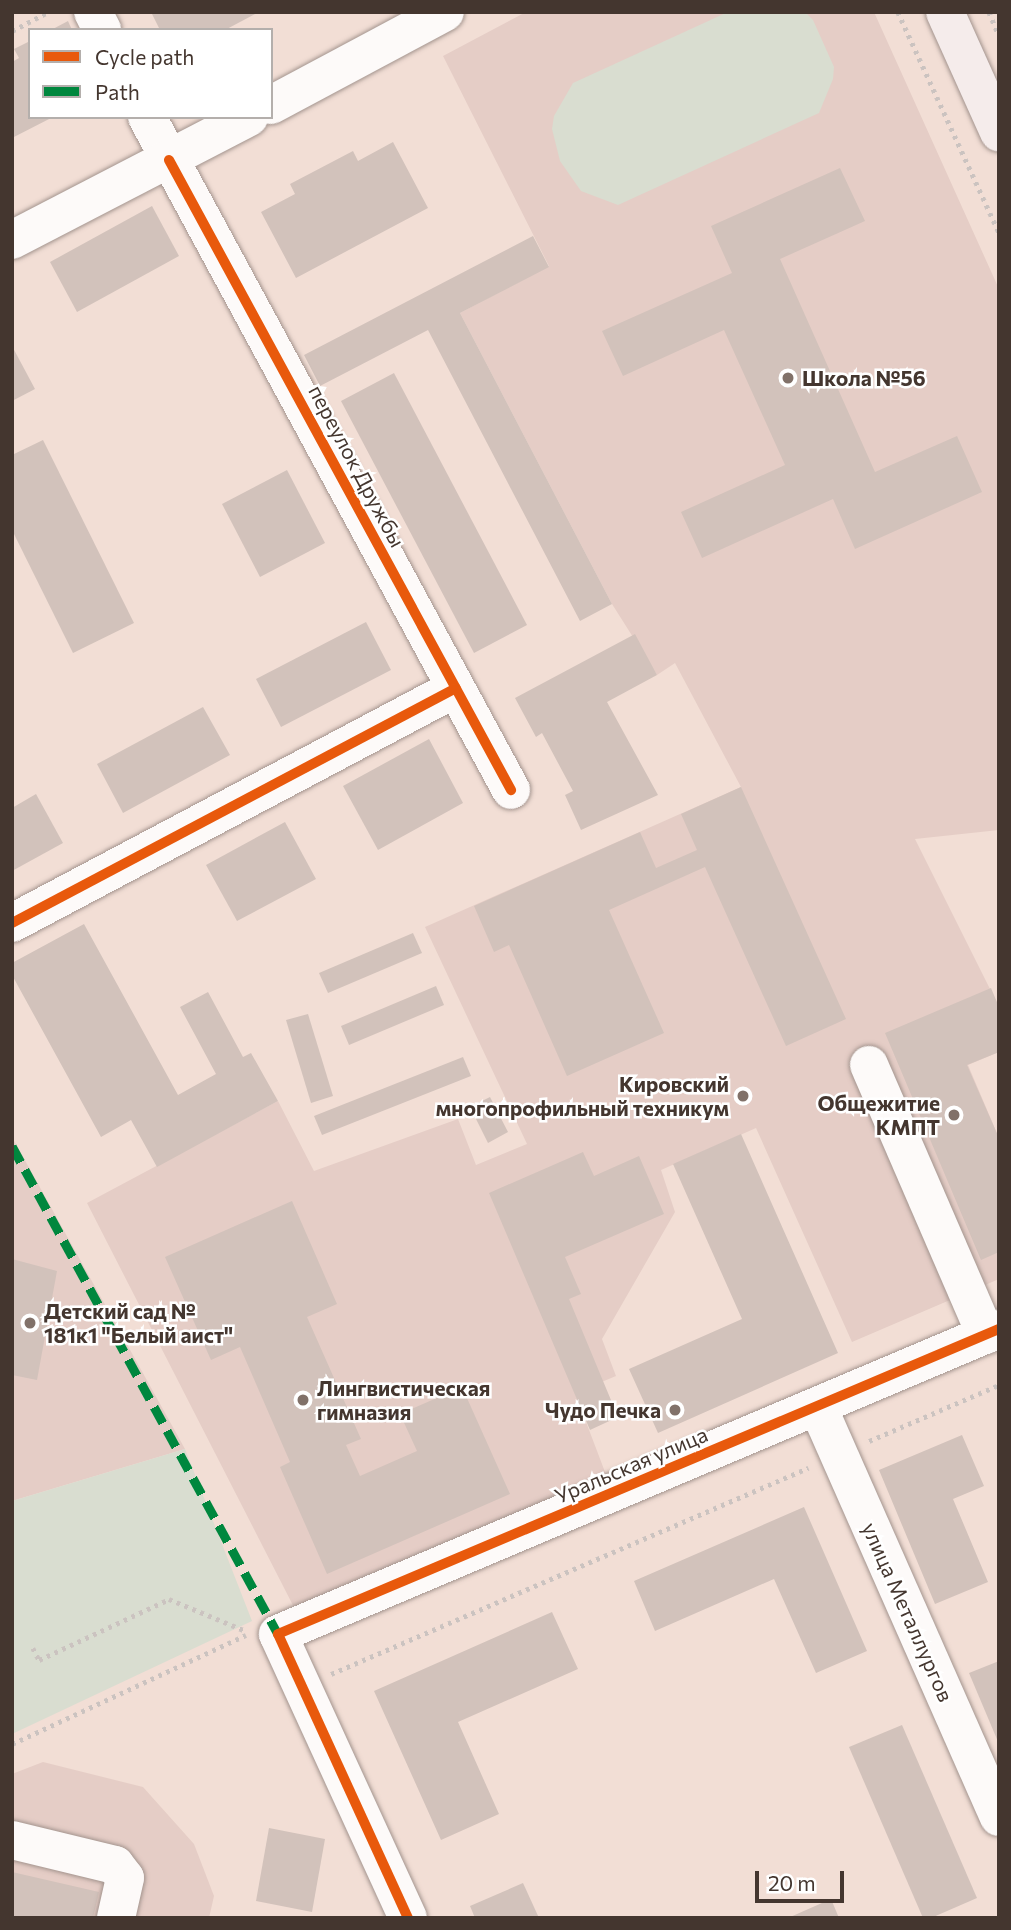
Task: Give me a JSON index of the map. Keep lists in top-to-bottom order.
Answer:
{
  "streets": {
    "street": ["переулок Дружбы", "Уральская улица", "улица Металлургов"]
  },
  "crossings": [
    ["Уральская улица", "улица Металлургов"]
  ],
  "places": [
    "Школа №56",
    "Кировский многопрофильный техникум",
    "Общежитие КМПТ",
    "Детский сад № 181к1 \"Белый аист\"",
    "Лингвистическая гимназия",
    "Чудо Печка"
  ],
  "legend": ["Cycle path", "Path"],
  "scale_bar": "20 m"
}
